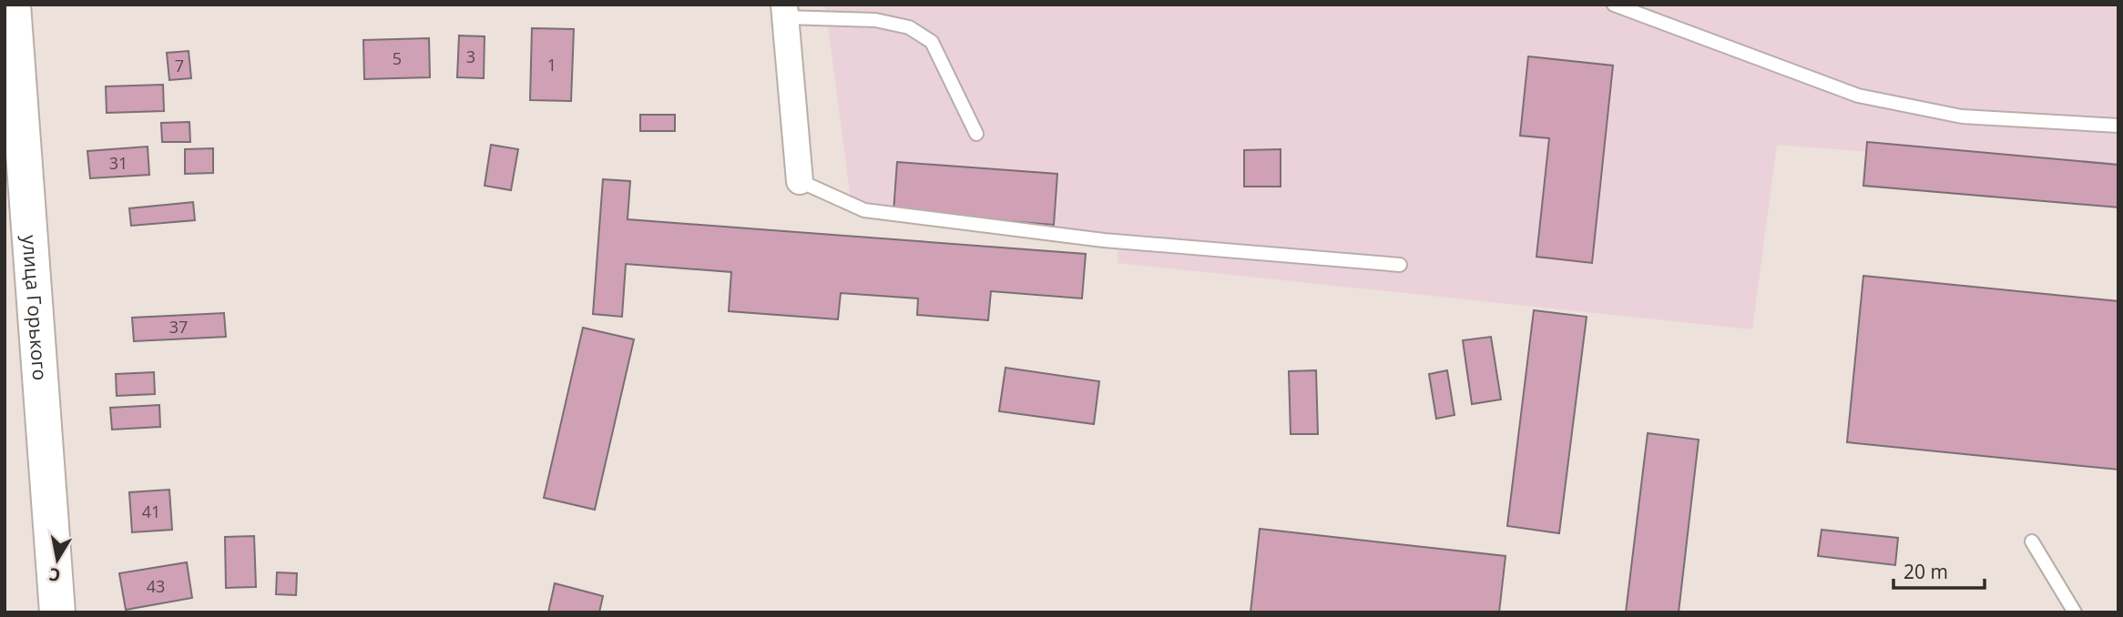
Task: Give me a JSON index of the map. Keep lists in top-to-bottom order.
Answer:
{
  "streets": {
    "main road": ["улица Горького"]
  },
  "house_numbers": [
    "3",
    "5",
    "1",
    "7",
    "31",
    "37",
    "41",
    "43"
  ],
  "scale_bar": "20 m",
  "north": "bottom"
}
